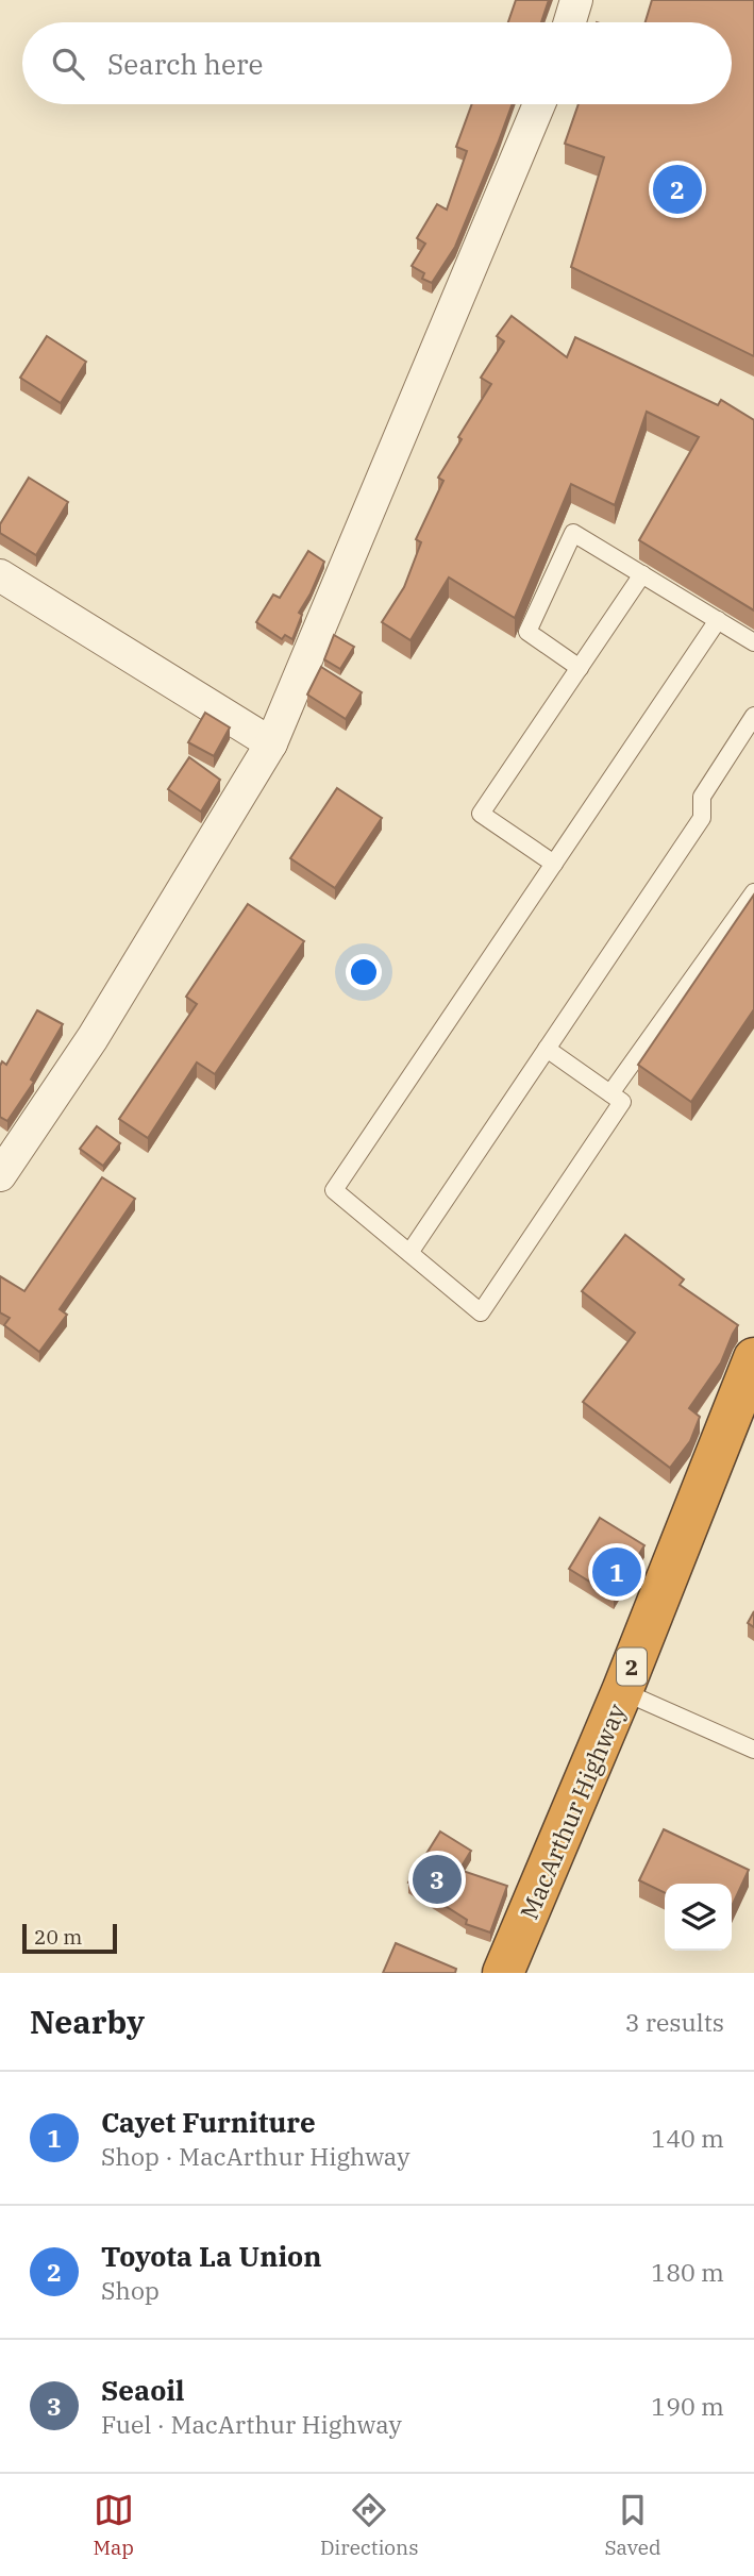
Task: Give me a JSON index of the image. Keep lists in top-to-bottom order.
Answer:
{
  "streets": {
    "highway": ["2", "MacArthur Highway"]
  },
  "scale_bar": "20 m",
  "page": {
    "search": "Search here",
    "pins": ["2", "1", "3"],
    "scale": "20 m",
    "heading": ["Nearby", "3 results"],
    "list": [
      {
        "mark": "1",
        "name": "Cayet Furniture",
        "note": "Shop · MacArthur Highway",
        "value": "140 m"
      },
      {
        "mark": "2",
        "name": "Toyota La Union",
        "note": "Shop",
        "value": "180 m"
      },
      {
        "mark": "3",
        "name": "Seaoil",
        "note": "Fuel · MacArthur Highway",
        "value": "190 m"
      }
    ],
    "nav": ["Map", "Directions", "Saved"]
  }
}
